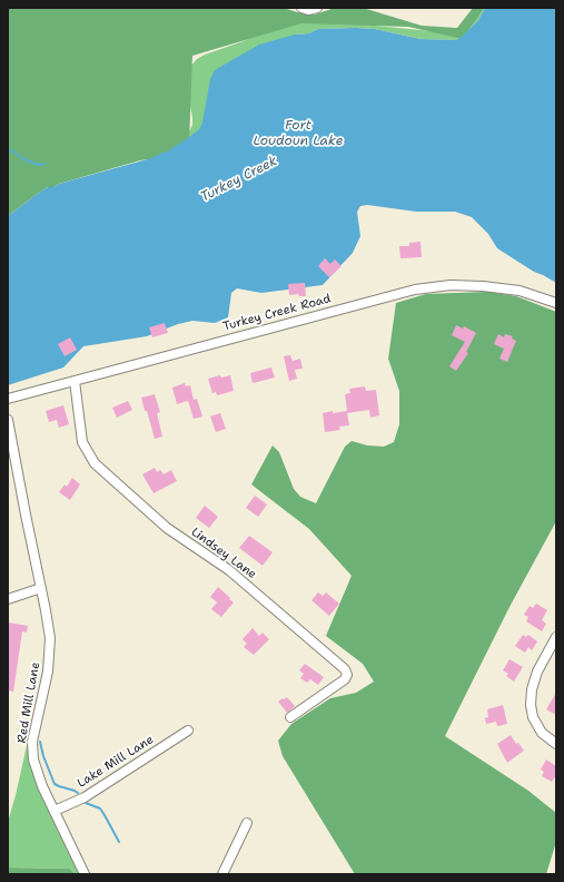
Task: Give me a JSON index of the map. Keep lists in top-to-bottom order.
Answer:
{
  "streets": {
    "street": [
      "Turkey Creek Road",
      "Lindsey Lane",
      "Red Mill Lane",
      "Lake Mill Lane"
    ]
  },
  "crossings": [
    ["Turkey Creek Road", "Lindsey Lane"],
    ["Red Mill Lane", "Lake Mill Lane"]
  ],
  "water": ["Fort Loudoun Lake", "Turkey Creek"]
}
